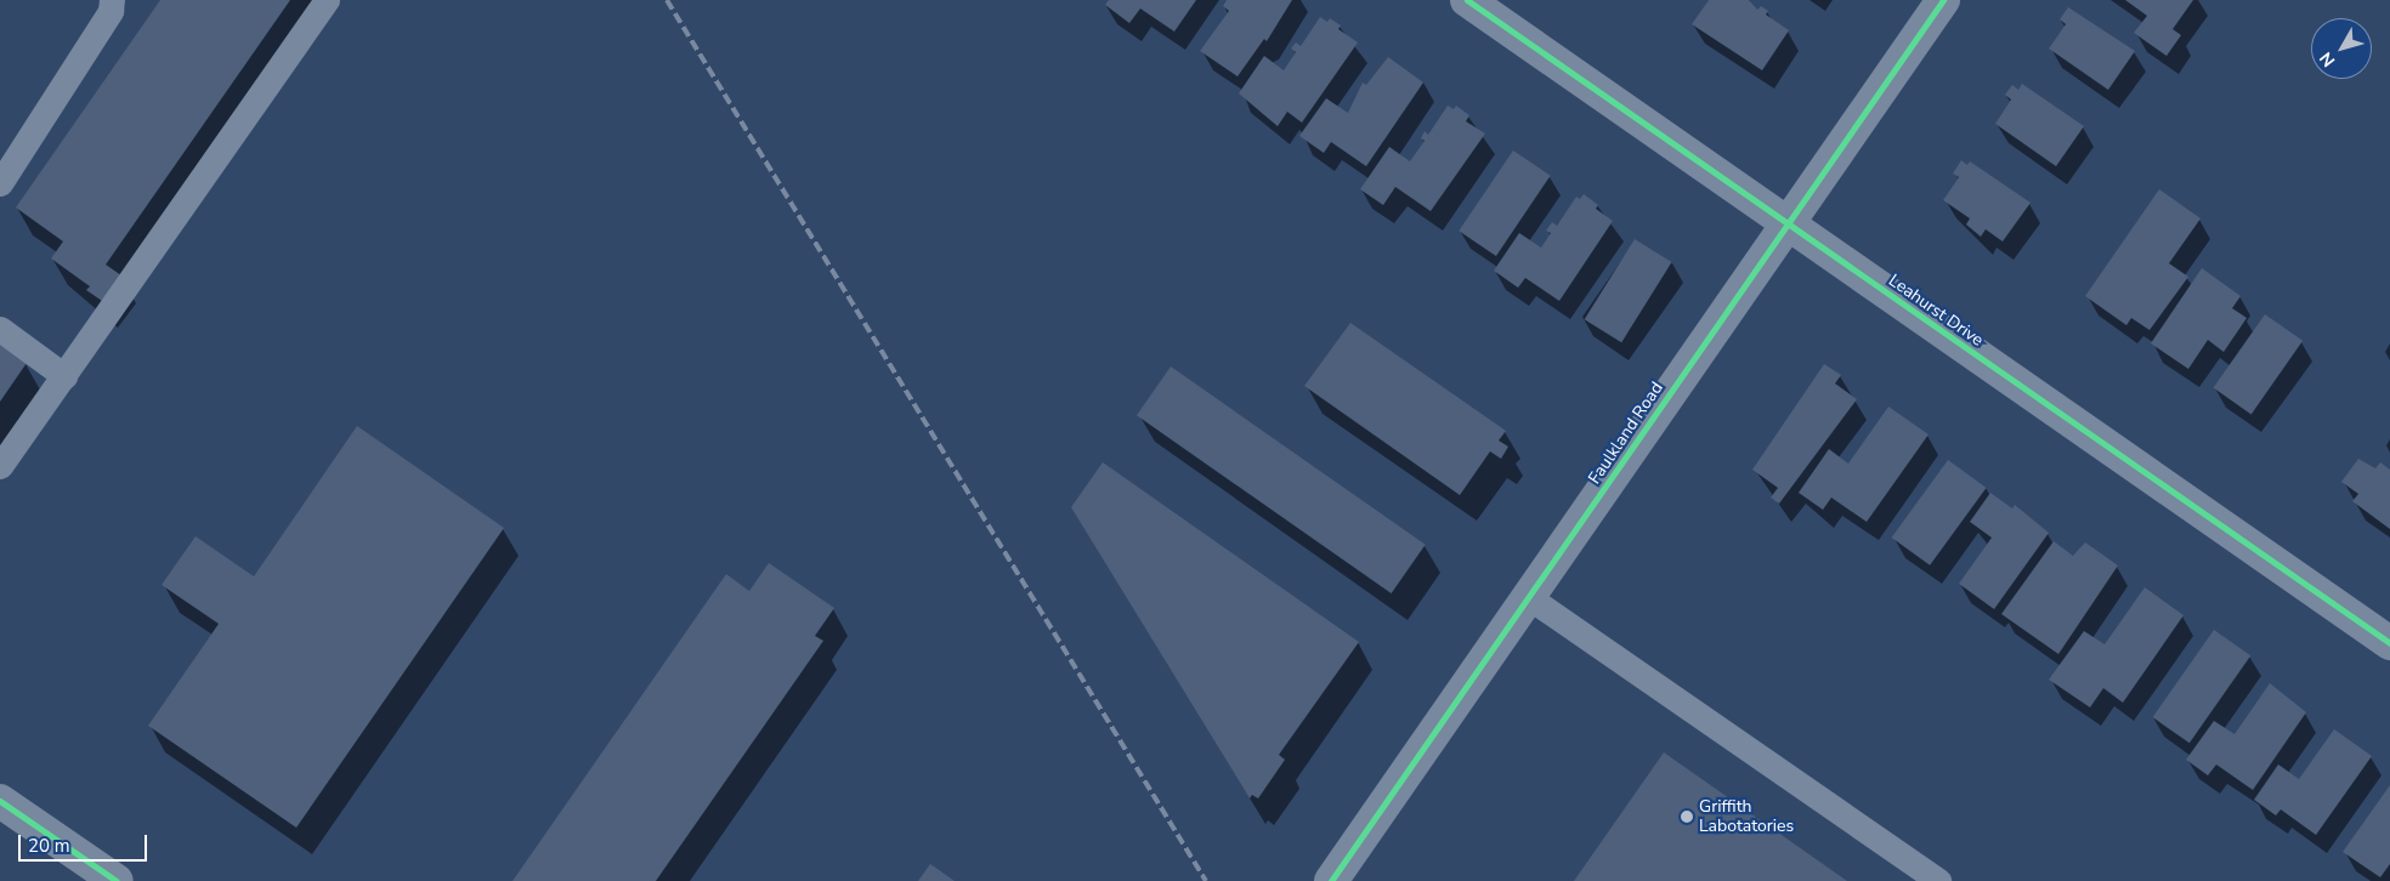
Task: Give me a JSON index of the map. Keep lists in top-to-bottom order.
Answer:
{
  "streets": {
    "street": ["Leahurst Drive", "Faulkland Road"]
  },
  "crossings": [
    ["Leahurst Drive", "Faulkland Road"]
  ],
  "places": ["Griffith Labotatories"],
  "scale_bar": "20 m",
  "north": "bottom left"
}
